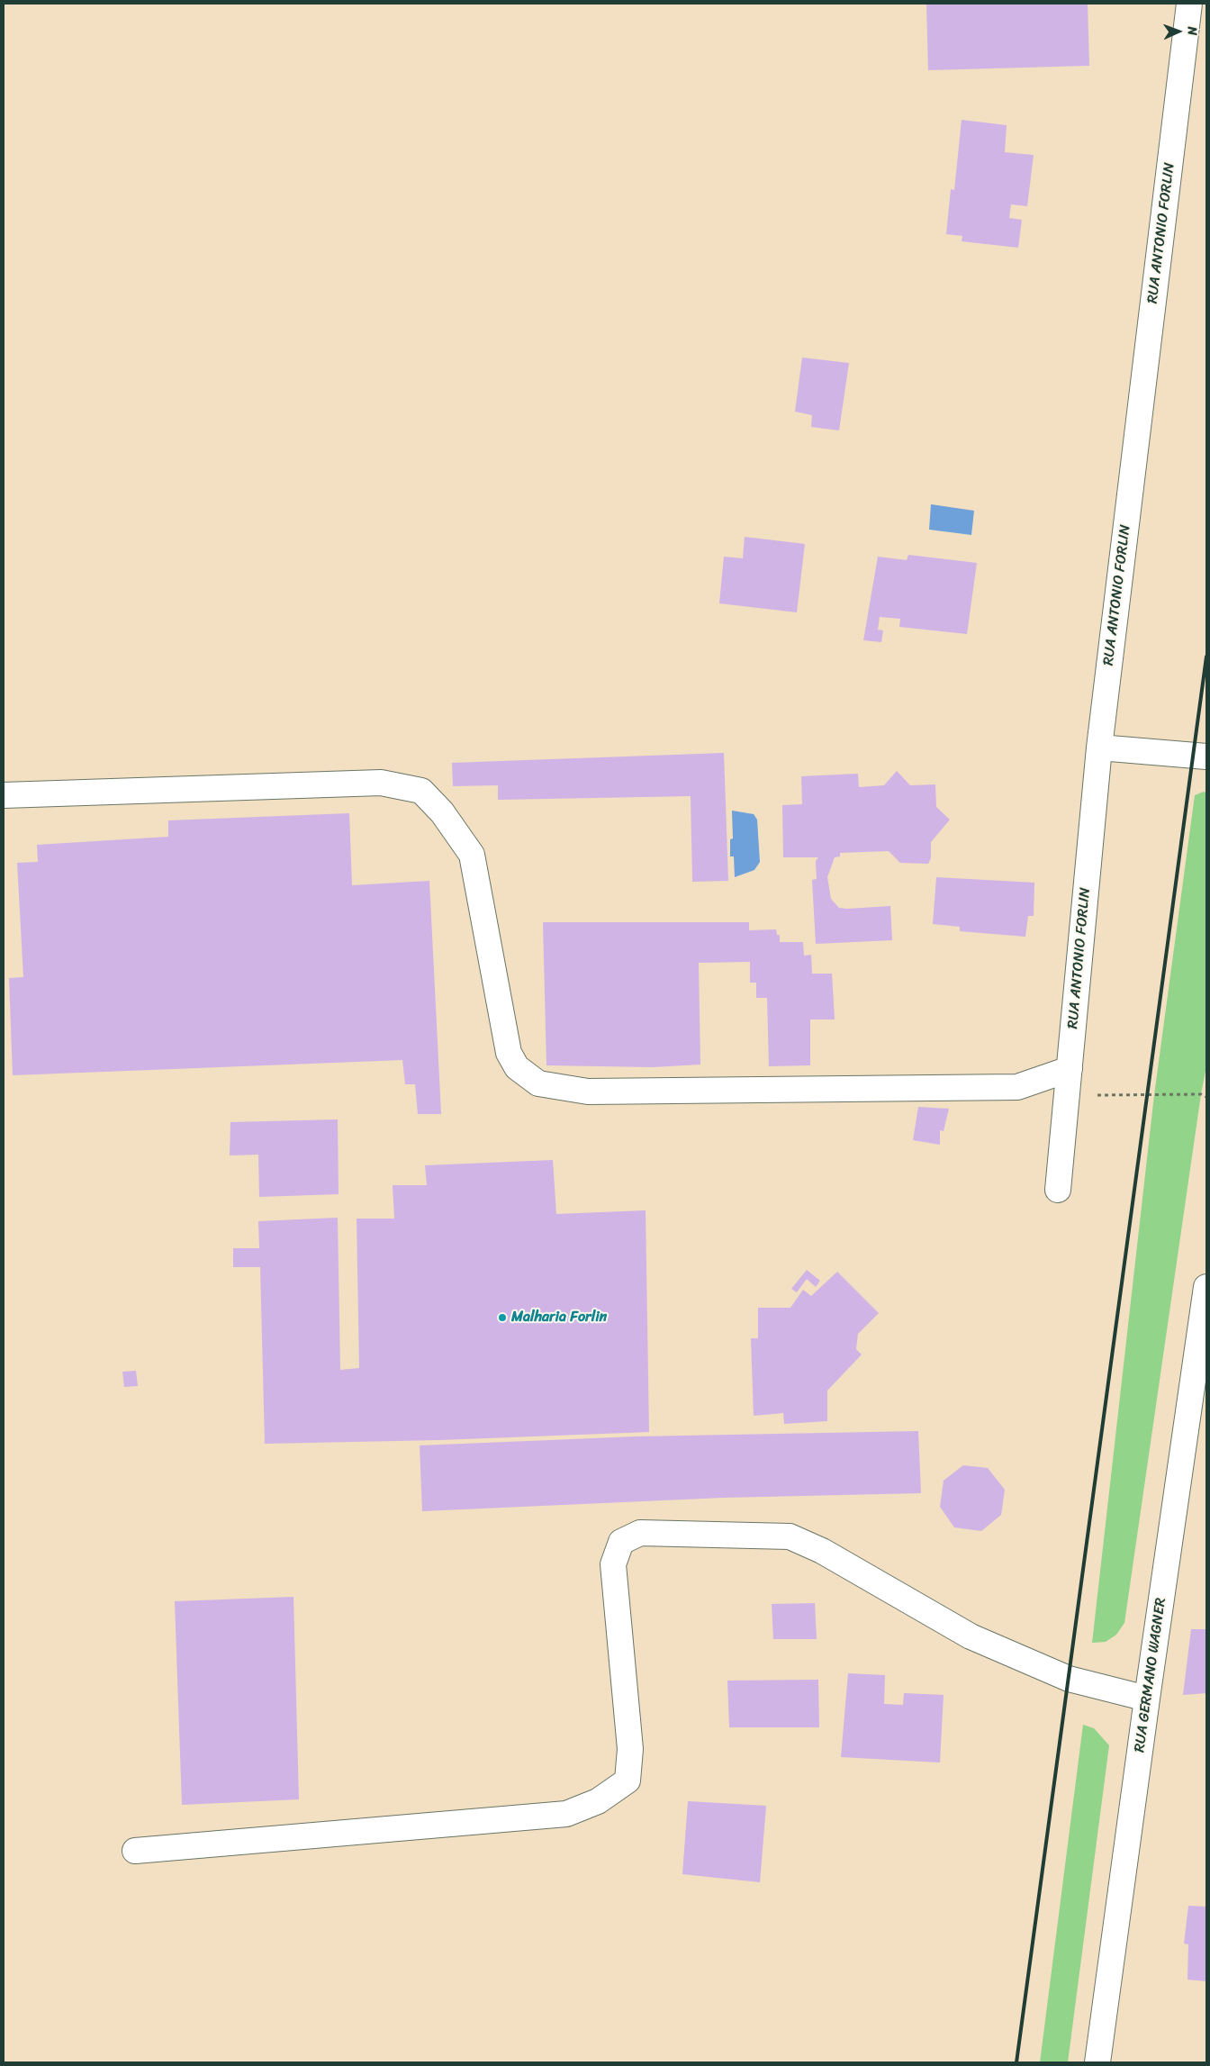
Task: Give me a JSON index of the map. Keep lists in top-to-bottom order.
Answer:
{
  "streets": {
    "street": ["RUA ANTONIO FORLIN", "RUA GERMANO WAGNER"]
  },
  "places": ["Malharia Forlin"],
  "north": "right"
}
